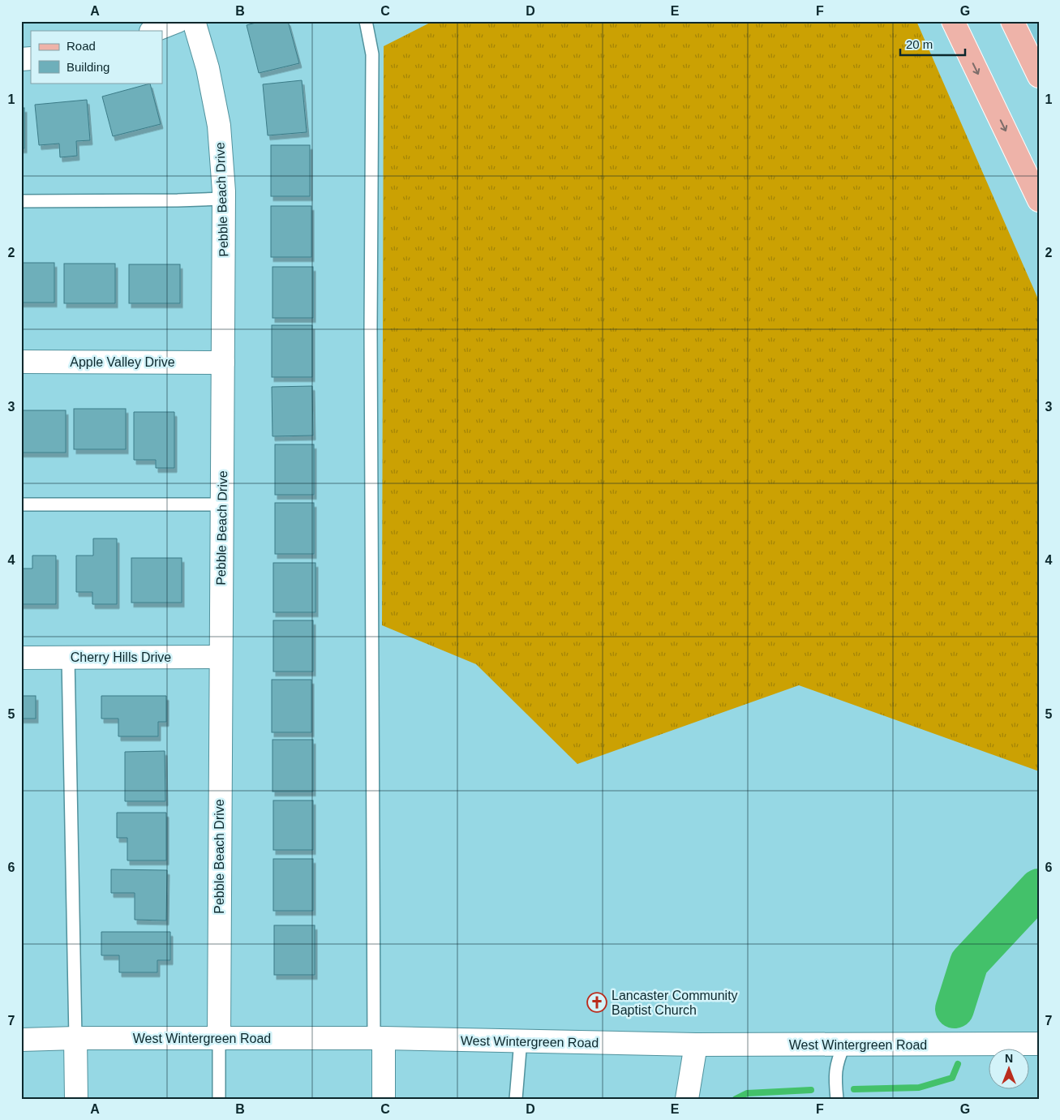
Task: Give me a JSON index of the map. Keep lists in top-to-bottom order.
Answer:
{
  "streets": {
    "street": [
      "Pebble Beach Drive",
      "Apple Valley Drive",
      "Cherry Hills Drive",
      "West Wintergreen Road"
    ]
  },
  "crossings": [
    ["Pebble Beach Drive", "Apple Valley Drive"],
    ["Pebble Beach Drive", "Cherry Hills Drive"],
    ["Pebble Beach Drive", "West Wintergreen Road"]
  ],
  "places": {
    "church": ["Lancaster Community Baptist Church"]
  },
  "legend": ["Road", "Building"],
  "scale_bar": "20 m",
  "north": "top",
  "grid": {
    "columns": [
      "A",
      "B",
      "C",
      "D",
      "E",
      "F",
      "G"
    ],
    "rows": [
      "1",
      "2",
      "3",
      "4",
      "5",
      "6",
      "7"
    ]
  }
}
